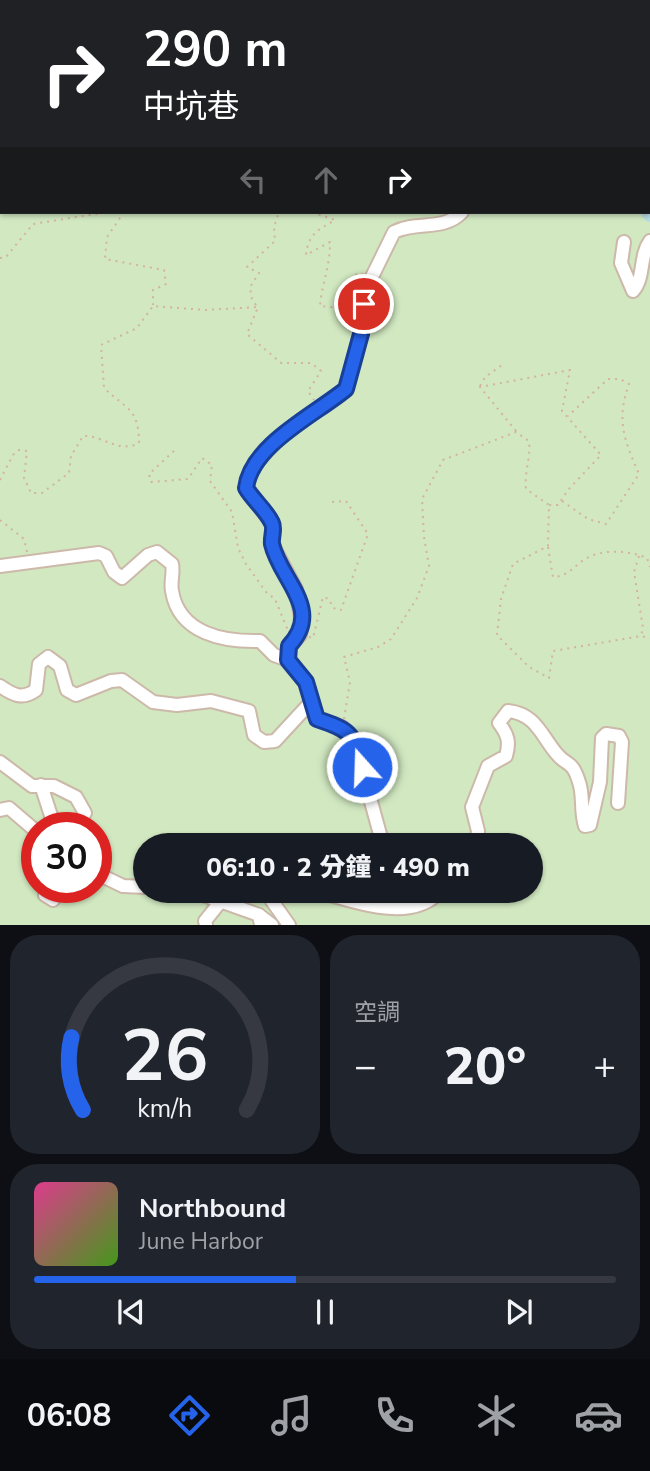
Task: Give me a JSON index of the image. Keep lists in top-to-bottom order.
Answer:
{
  "page": {
    "turn": ["290 m", "中坑巷"],
    "limit": "30",
    "trip": "06:10 · 2 分鐘 · 490 m",
    "tile": "空調",
    "heat": ["−", "20°", "+"],
    "song": ["Northbound", "June Harbor"],
    "tabs": "06:08",
    "gauge": ["26", "km/h"]
  }
}
